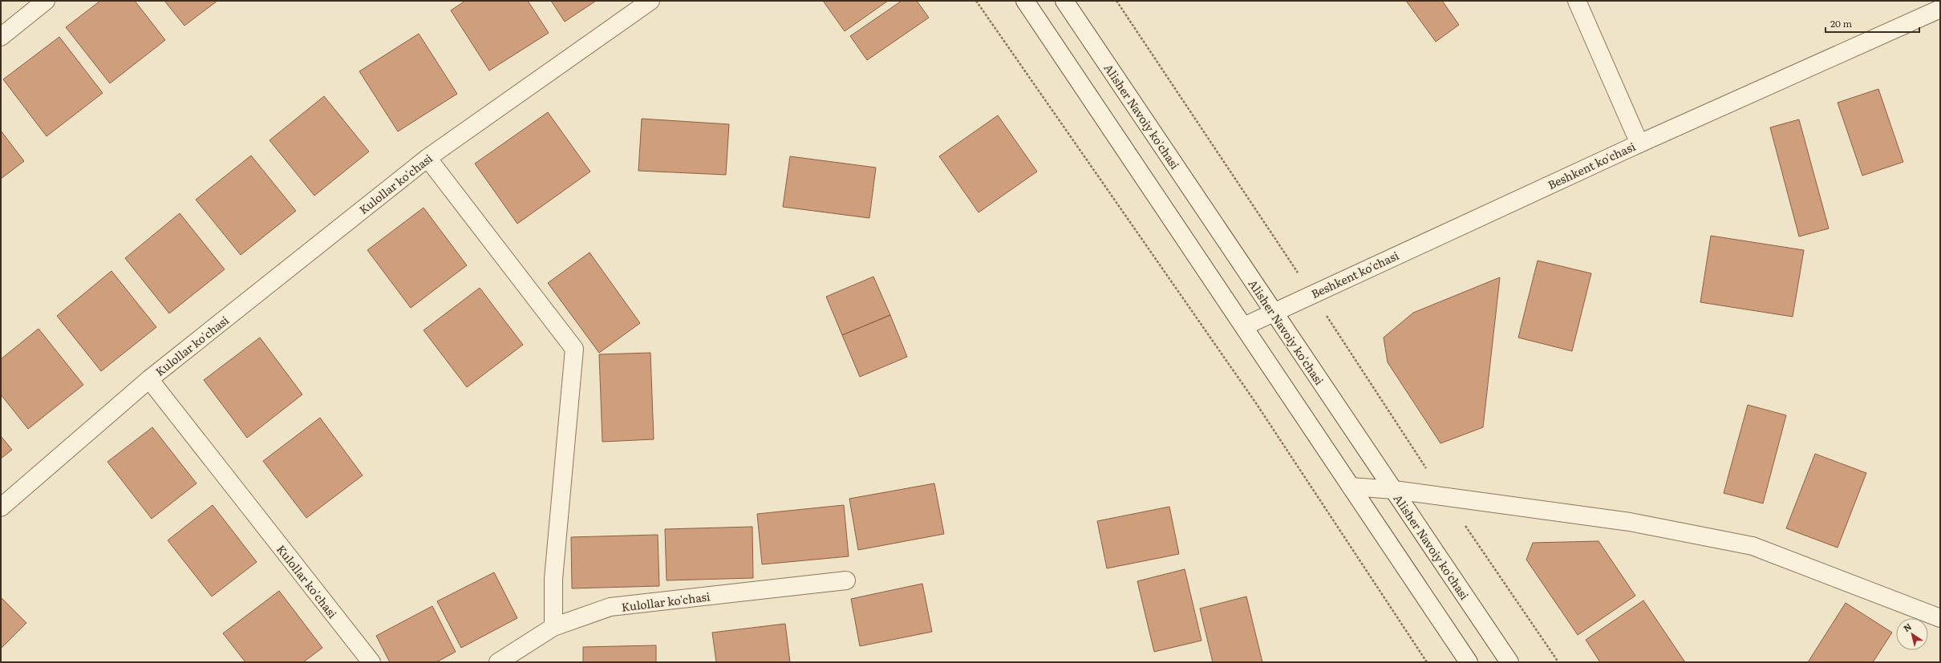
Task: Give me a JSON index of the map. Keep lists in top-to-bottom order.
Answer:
{
  "streets": {
    "street": ["Alisher Navoiy ko'chasi", "Beshkent ko'chasi", "Kulollar ko'chasi"]
  },
  "crossings": [
    ["Alisher Navoiy ko'chasi", "Beshkent ko'chasi"]
  ],
  "scale_bar": "20 m",
  "north": "top left"
}
